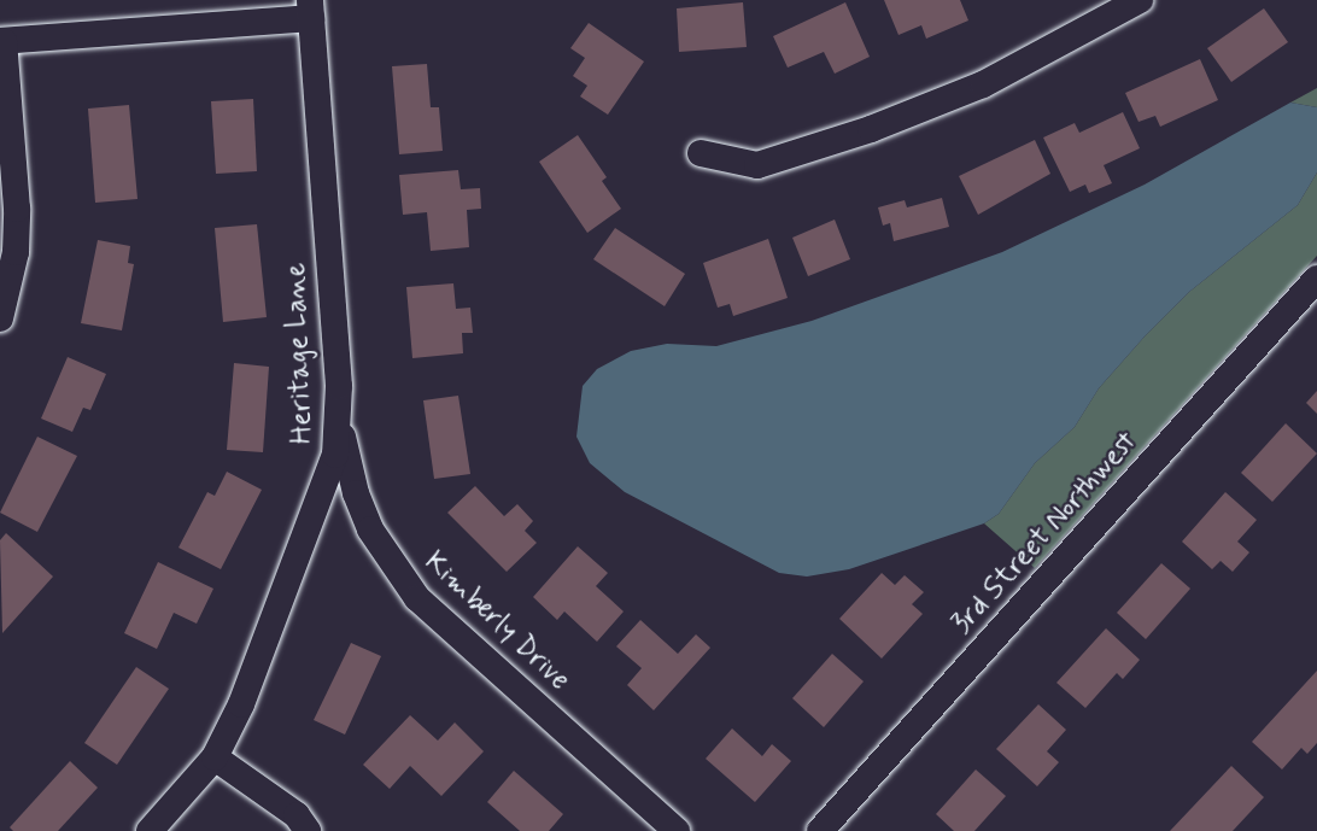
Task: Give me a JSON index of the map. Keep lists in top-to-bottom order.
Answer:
{
  "streets": {
    "street": ["Heritage Lane", "3rd Street Northwest", "Kimberly Drive"]
  },
  "crossings": [
    ["Heritage Lane", "Kimberly Drive"]
  ]
}
